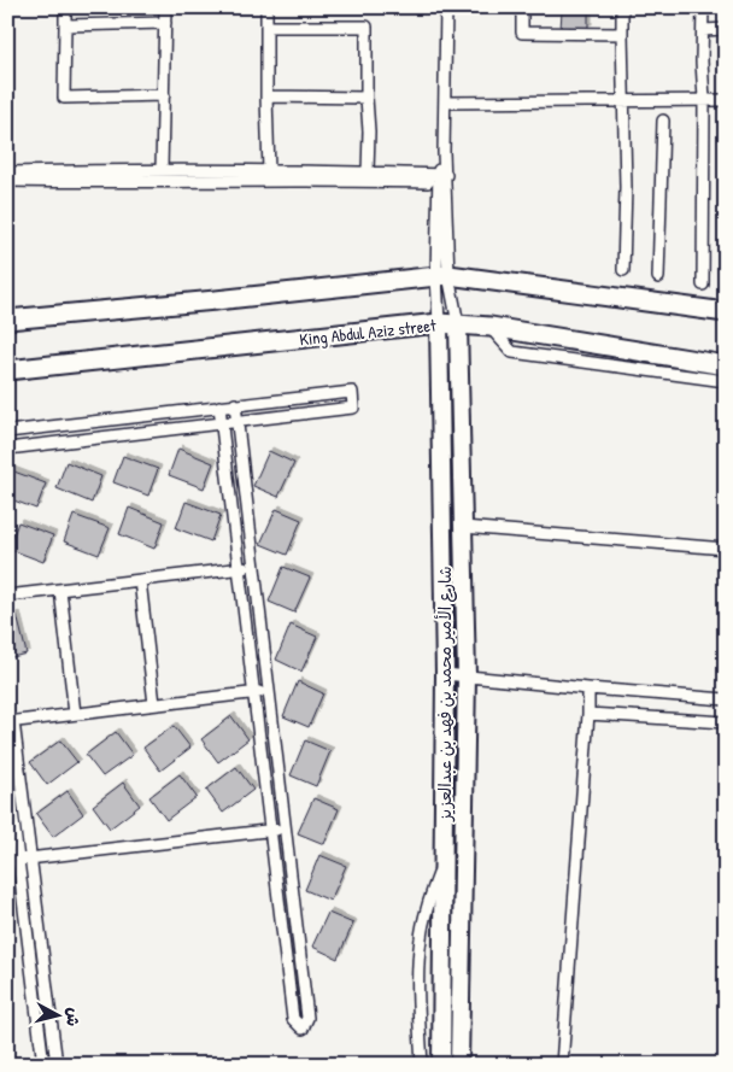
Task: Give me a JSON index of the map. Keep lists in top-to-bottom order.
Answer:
{
  "streets": {
    "main road": ["King Abdul Aziz street", "شارع الأمير محمد بن فهد بن عبدالعزيز"]
  },
  "crossings": [
    ["King Abdul Aziz street", "شارع الأمير محمد بن فهد بن عبدالعزيز"]
  ],
  "north": "right"
}
